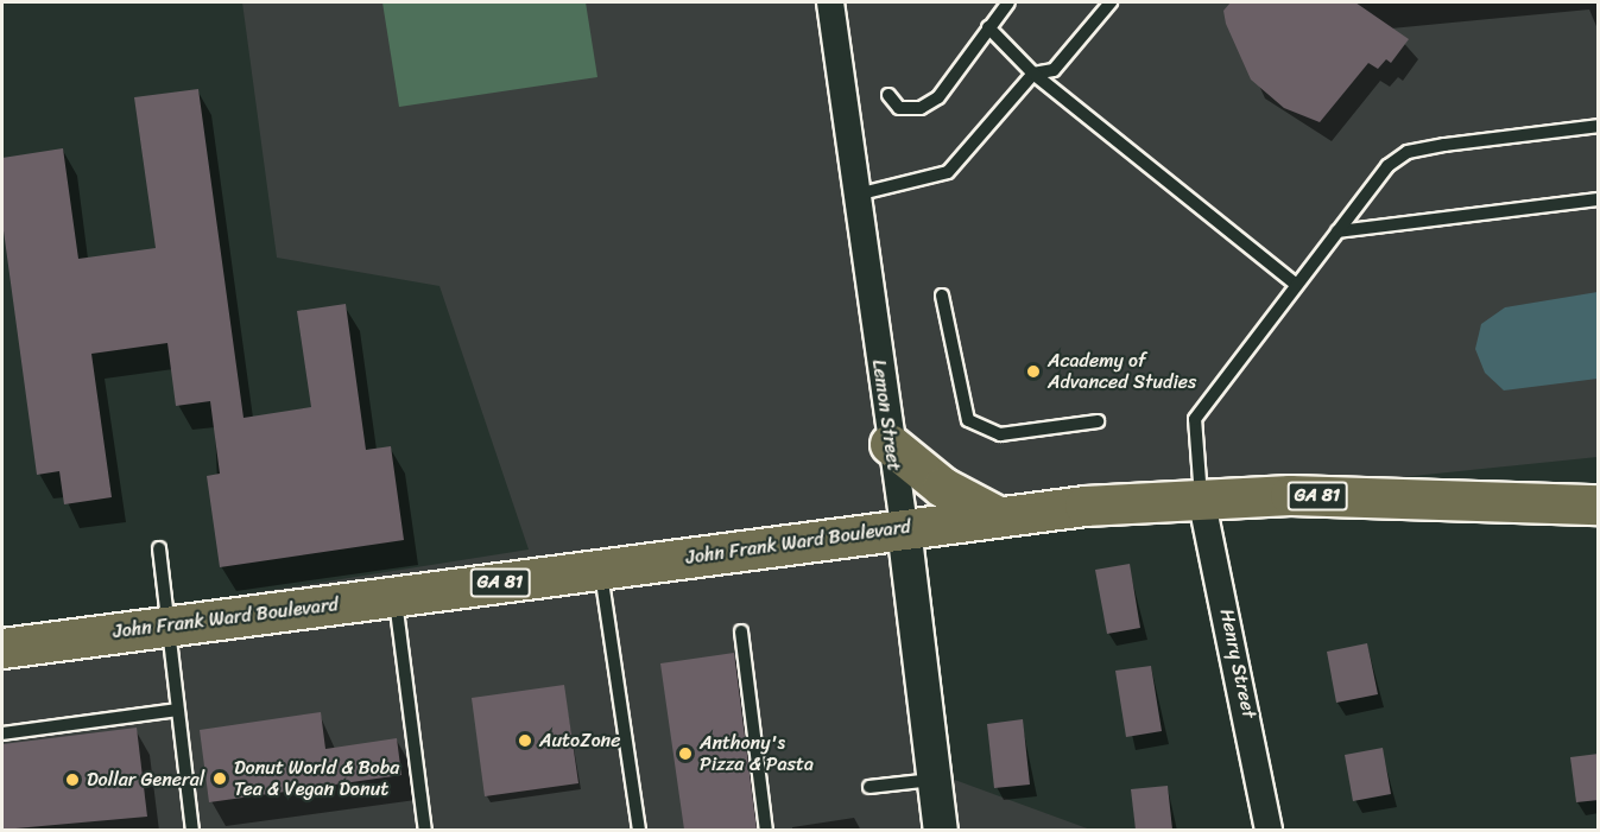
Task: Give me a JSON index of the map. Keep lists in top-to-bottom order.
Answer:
{
  "streets": {
    "main road": ["GA 81", "John Frank Ward Boulevard"],
    "street": ["Lemon Street", "Henry Street"]
  },
  "crossings": [
    ["Lemon Street", "John Frank Ward Boulevard"],
    ["John Frank Ward Boulevard", "Henry Street"]
  ],
  "places": [
    "Academy of Advanced Studies",
    "AutoZone",
    "Anthony's Pizza & Pasta",
    "Donut World & Boba Tea & Vegan Donut",
    "Dollar General"
  ]
}
